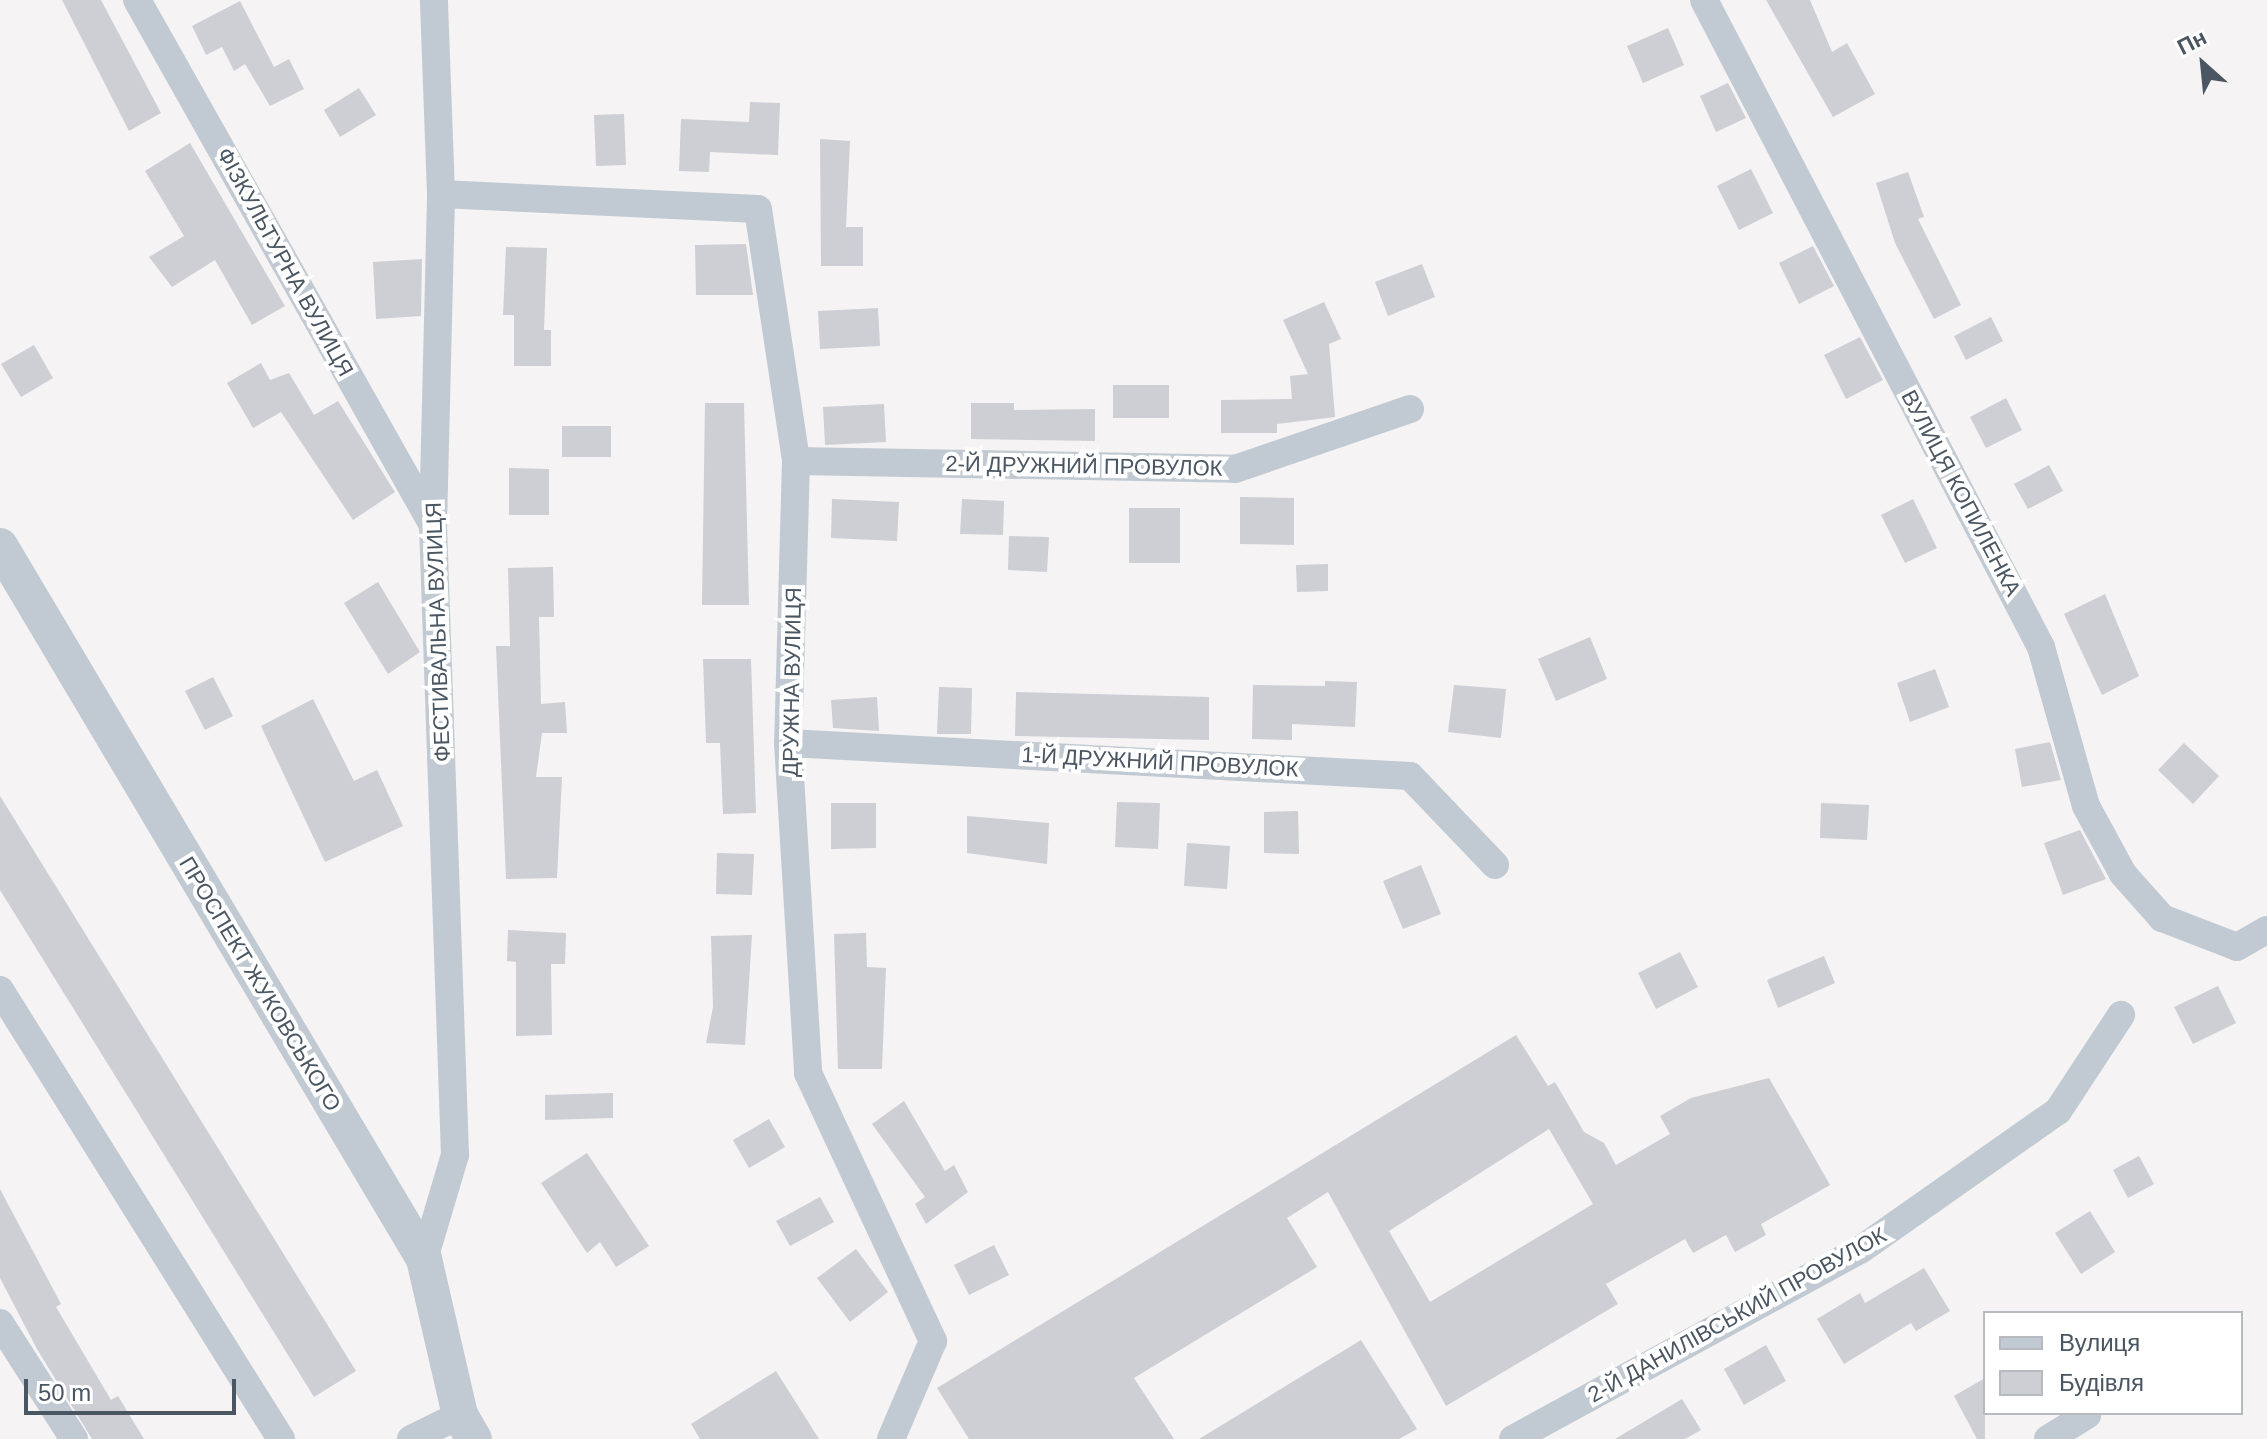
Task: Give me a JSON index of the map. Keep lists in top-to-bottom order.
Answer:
{
  "streets": {
    "street": [
      "ФІЗКУЛЬТУРНА ВУЛИЦЯ",
      "2-Й ДРУЖНИЙ ПРОВУЛОК",
      "ВУЛИЦЯ КОПИЛЕНКА",
      "ФЕСТИВАЛЬНА ВУЛИЦЯ",
      "ДРУЖНА ВУЛИЦЯ",
      "1-Й ДРУЖНИЙ ПРОВУЛОК",
      "ПРОСПЕКТ ЖУКОВСЬКОГО",
      "2-Й ДАНИЛІВСЬКИЙ ПРОВУЛОК"
    ]
  },
  "crossings": [
    ["ФІЗКУЛЬТУРНА ВУЛИЦЯ", "ФЕСТИВАЛЬНА ВУЛИЦЯ"],
    ["2-Й ДРУЖНИЙ ПРОВУЛОК", "ДРУЖНА ВУЛИЦЯ"],
    ["ФЕСТИВАЛЬНА ВУЛИЦЯ", "ДРУЖНА ВУЛИЦЯ"],
    ["ФЕСТИВАЛЬНА ВУЛИЦЯ", "ПРОСПЕКТ ЖУКОВСЬКОГО"],
    ["ДРУЖНА ВУЛИЦЯ", "1-Й ДРУЖНИЙ ПРОВУЛОК"]
  ],
  "legend": ["Вулиця", "Будівля"],
  "scale_bar": "50 m",
  "north": "top left"
}
